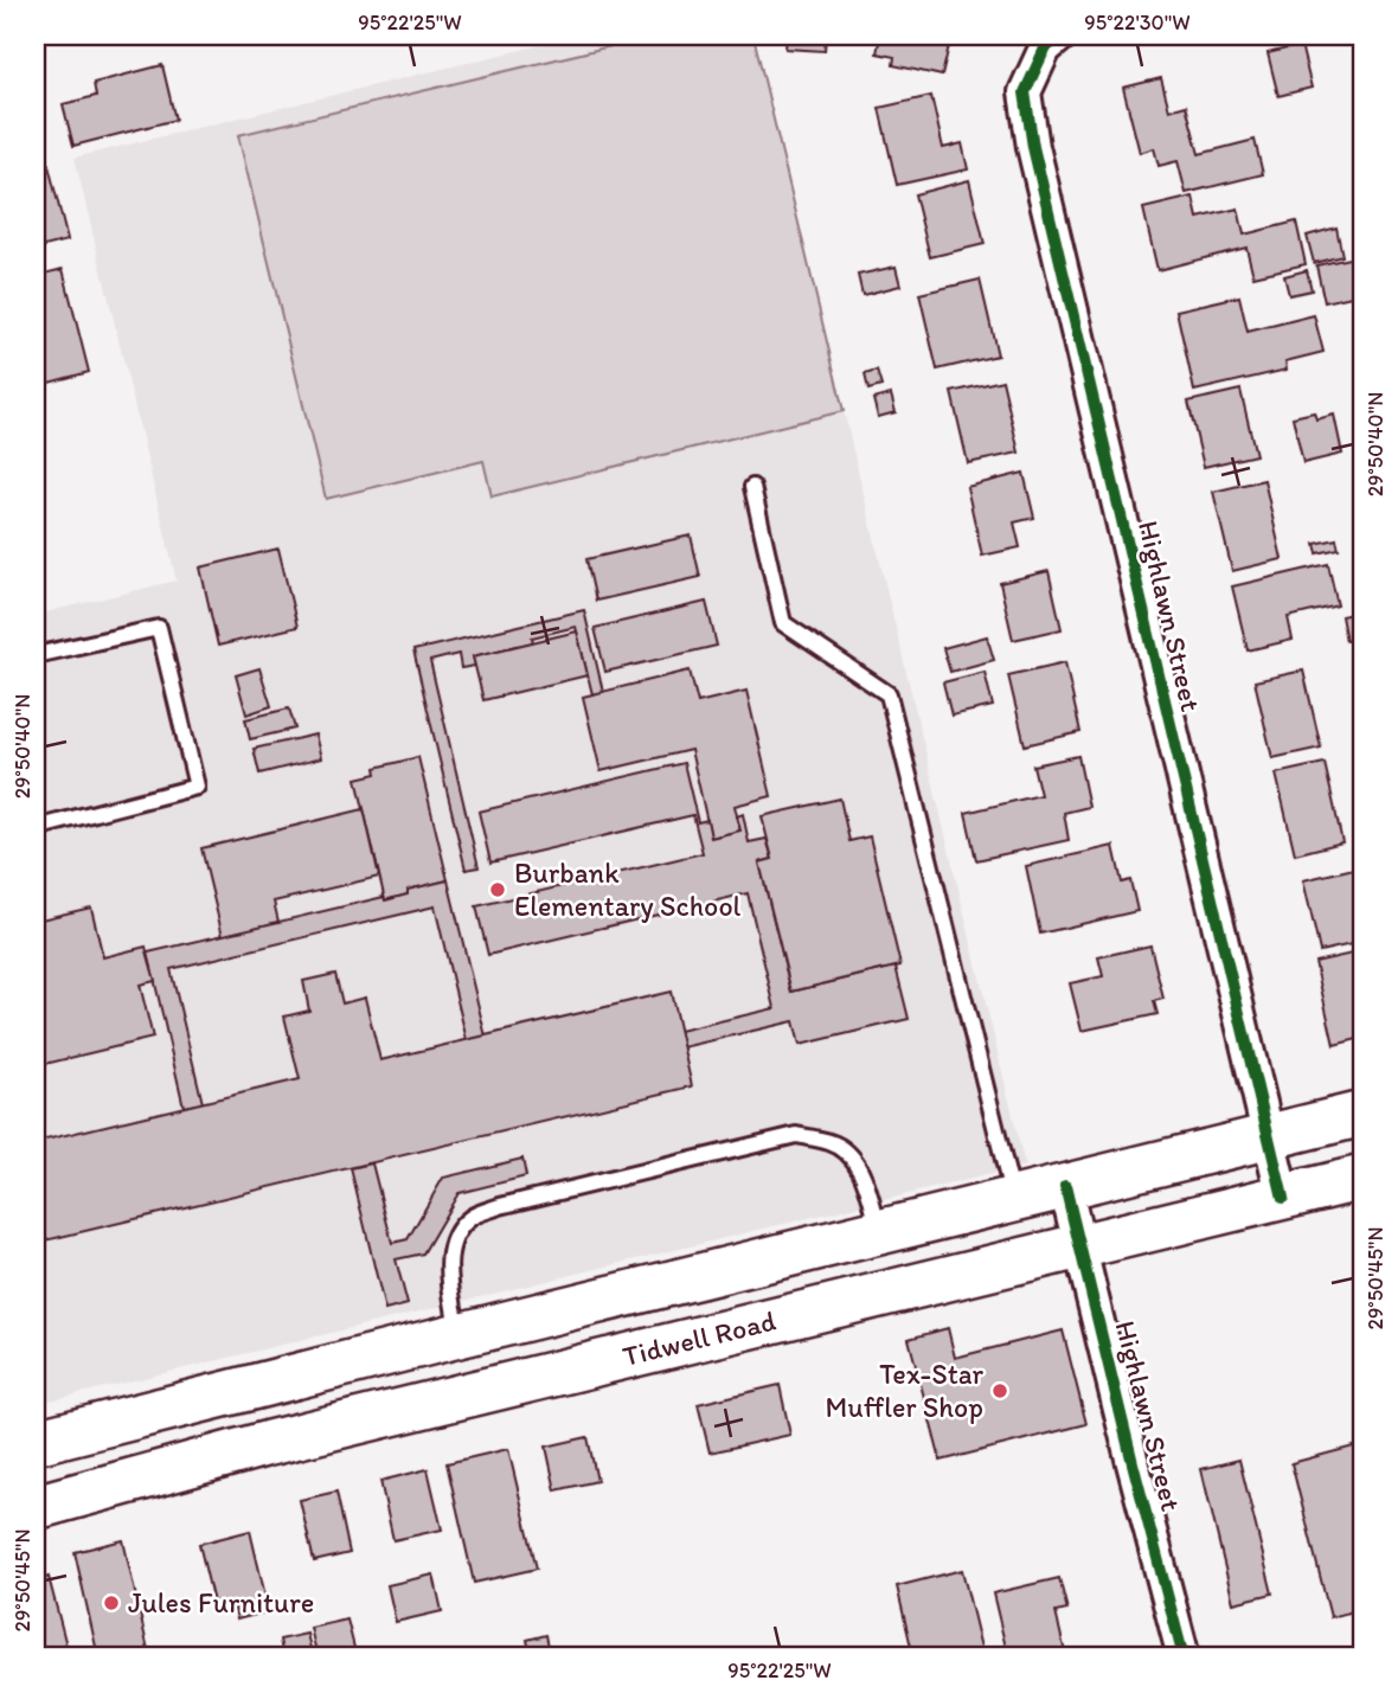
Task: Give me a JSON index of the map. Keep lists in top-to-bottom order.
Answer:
{
  "streets": {
    "main road": ["Tidwell Road"],
    "street": ["Highlawn Street"]
  },
  "crossings": [
    ["Highlawn Street", "Tidwell Road"]
  ],
  "places": ["Burbank Elementary School", "Tex-Star Muffler Shop", "Jules Furniture"],
  "coordinates": [
    "95°22'25\"W",
    "95°22'30\"W",
    "29°50'40\"N",
    "29°50'45\"N"
  ]
}
